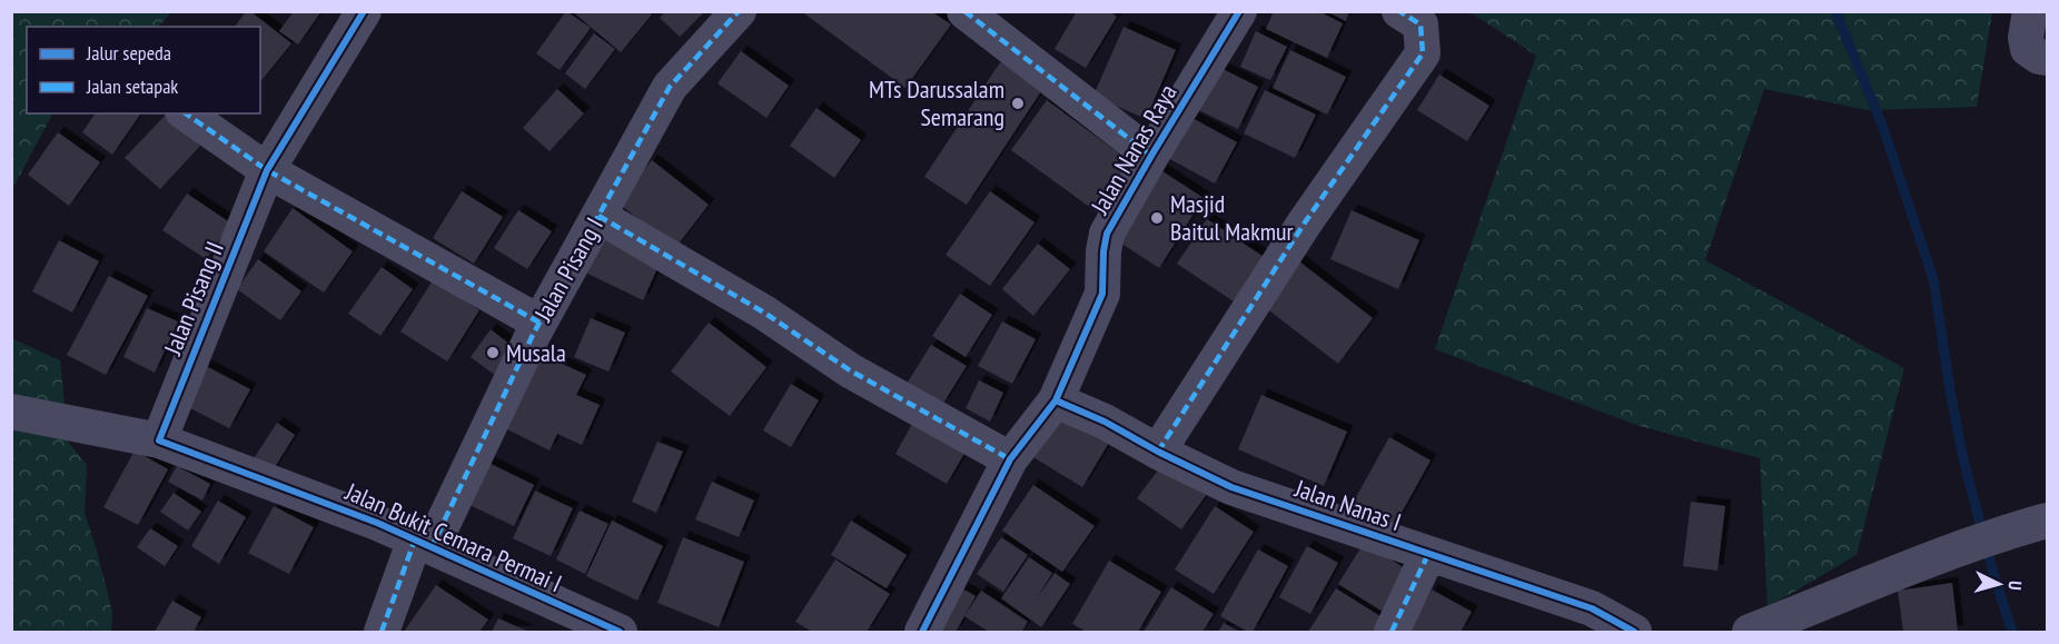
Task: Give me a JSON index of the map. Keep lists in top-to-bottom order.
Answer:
{
  "streets": {
    "street": [
      "Jalan Nanas Raya",
      "Jalan Pisang I",
      "Jalan Pisang II",
      "Jalan Nanas I",
      "Jalan Bukit Cemara Permai I"
    ]
  },
  "crossings": [
    ["Jalan Nanas Raya", "Jalan Nanas I"],
    ["Jalan Pisang I", "Jalan Bukit Cemara Permai I"],
    ["Jalan Pisang II", "Jalan Bukit Cemara Permai I"]
  ],
  "places": ["MTs Darussalam Semarang", "Masjid Baitul Makmur", "Musala"],
  "legend": ["Jalur sepeda", "Jalan setapak"],
  "north": "right"
}
